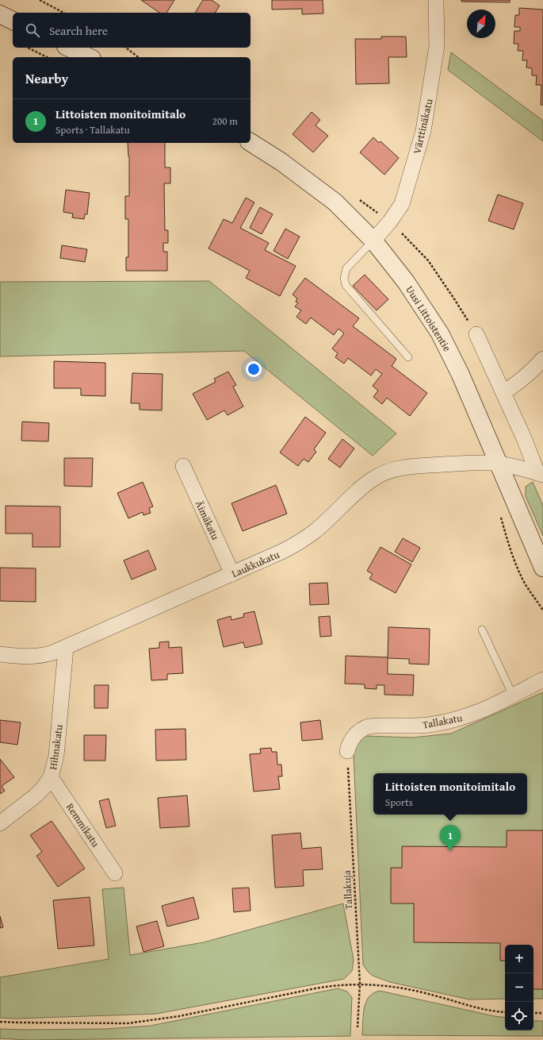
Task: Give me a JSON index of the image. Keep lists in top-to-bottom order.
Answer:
{
  "streets": {
    "street": [
      "Värttinäkatu",
      "Uusi Littoistentie",
      "Äimäkatu",
      "Laukkukatu",
      "Tallakatu",
      "Hihnakatu",
      "Remmikatu"
    ],
    "path": ["Tallakuja"]
  },
  "crossings": [
    ["Värttinäkatu", "Uusi Littoistentie"],
    ["Uusi Littoistentie", "Laukkukatu"],
    ["Äimäkatu", "Laukkukatu"],
    ["Laukkukatu", "Hihnakatu"],
    ["Tallakatu", "Tallakuja"],
    ["Hihnakatu", "Remmikatu"]
  ],
  "north": "top right",
  "page": {
    "search": "Search here",
    "heading": "Nearby",
    "list": [
      {
        "mark": "1",
        "name": "Littoisten monitoimitalo",
        "note": "Sports · Tallakatu",
        "value": "200 m"
      }
    ],
    "popup": ["Littoisten monitoimitalo", "Sports"],
    "pins": "1",
    "map_buttons": ["+", "−"]
  }
}
